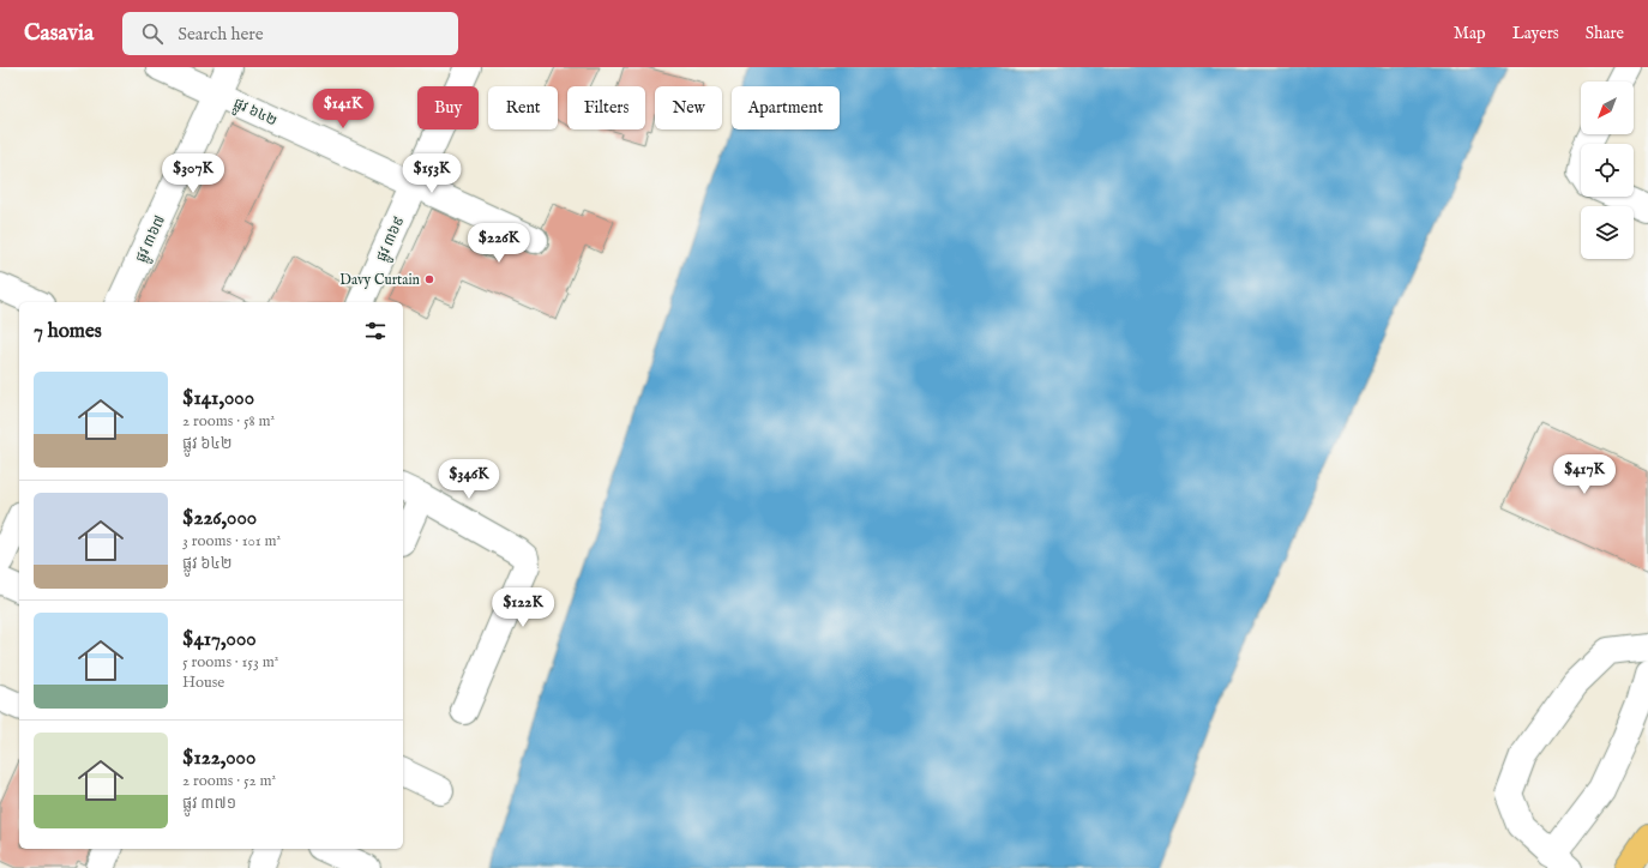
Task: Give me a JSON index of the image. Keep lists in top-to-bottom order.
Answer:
{
  "streets": {
    "street": ["ផ្លូវ ៦៤២", "ផ្លូវ ៣៦៧", "ផ្លូវ ៣៦៩"]
  },
  "crossings": [
    ["ផ្លូវ ៦៤២", "ផ្លូវ ៣៦៧"],
    ["ផ្លូវ ៦៤២", "ផ្លូវ ៣៦៩"]
  ],
  "places": ["Davy Curtain"],
  "north": "bottom left",
  "page": {
    "header": "Casavia",
    "search": "Search here",
    "nav": ["Map", "Layers", "Share"],
    "chip": [
      "Buy",
      "Rent",
      "Filters",
      "New",
      "Apartment"
    ],
    "price": [
      "$141K",
      "$307K",
      "$153K",
      "$226K",
      "$417K",
      "$346K",
      "$122K"
    ],
    "heading": "7 homes",
    "list": [
      {
        "name": "$141,000",
        "note": "2 rooms · 58 m² · ផ្លូវ ៦៤២"
      },
      {
        "name": "$226,000",
        "note": "3 rooms · 101 m² · ផ្លូវ ៦៤២"
      },
      {
        "name": "$417,000",
        "note": "5 rooms · 153 m² · House"
      },
      {
        "name": "$122,000",
        "note": "2 rooms · 52 m² · ផ្លូវ ៣៧១"
      }
    ]
  }
}
